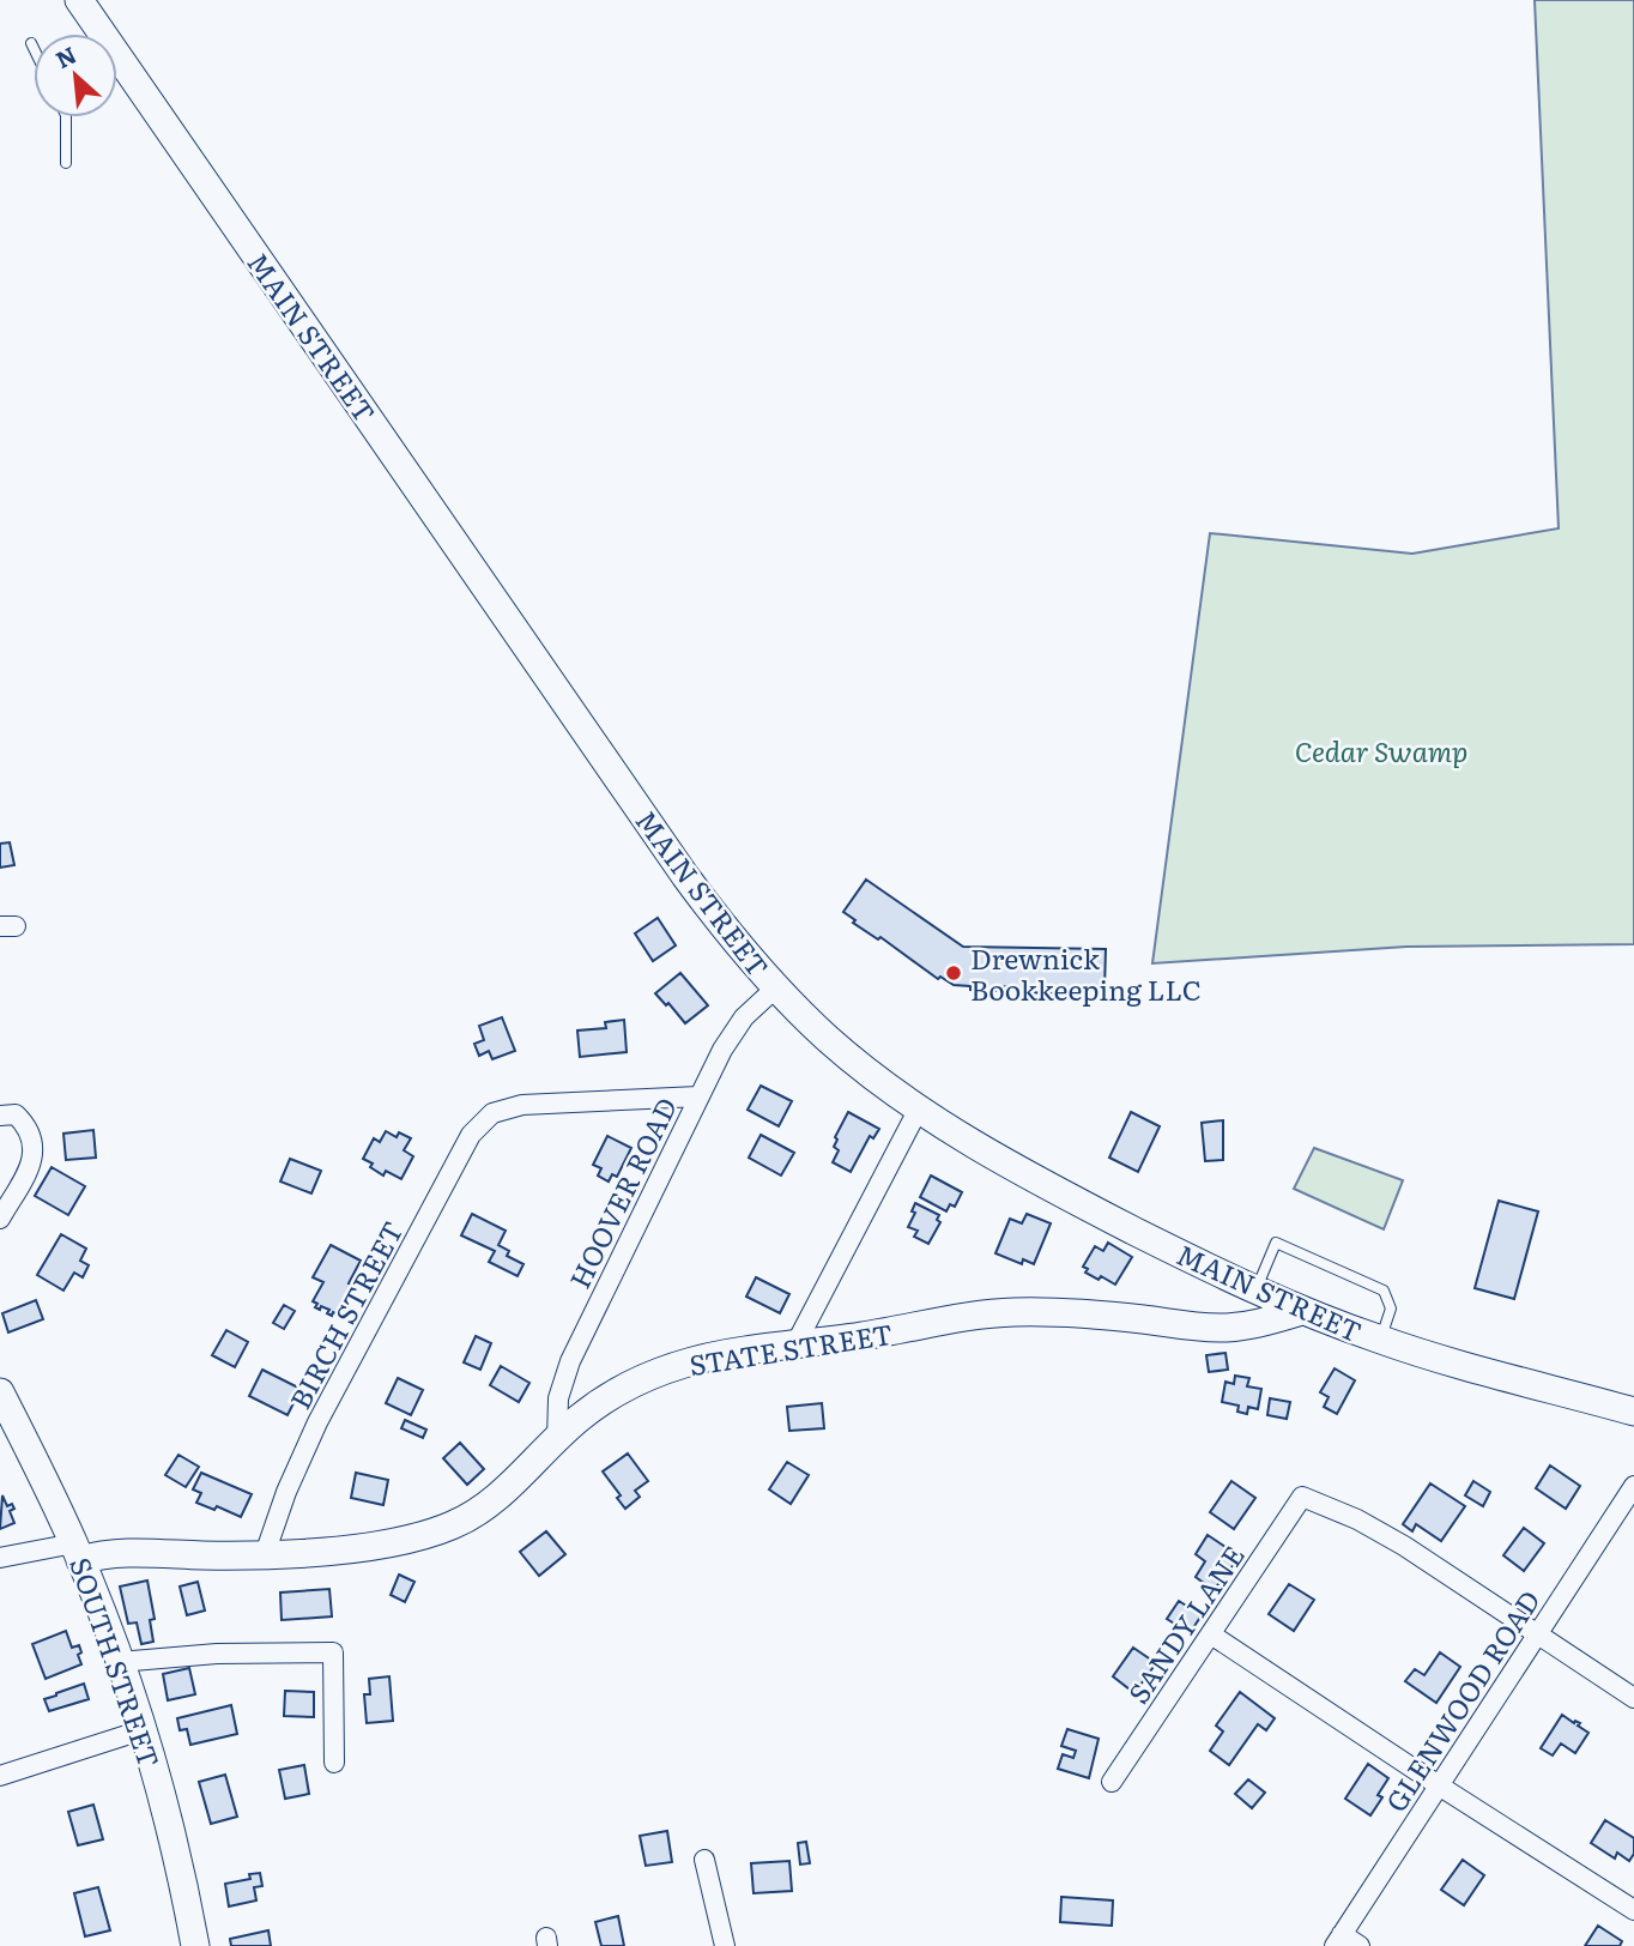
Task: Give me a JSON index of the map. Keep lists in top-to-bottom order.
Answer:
{
  "streets": {
    "main road": ["MAIN STREET", "STATE STREET", "SOUTH STREET"],
    "street": [
      "HOOVER ROAD",
      "BIRCH STREET",
      "SANDY LANE",
      "GLENWOOD ROAD"
    ]
  },
  "crossings": [
    ["MAIN STREET", "HOOVER ROAD"],
    ["MAIN STREET", "STATE STREET"],
    ["HOOVER ROAD", "BIRCH STREET"],
    ["HOOVER ROAD", "STATE STREET"],
    ["BIRCH STREET", "STATE STREET"],
    ["STATE STREET", "SOUTH STREET"],
    ["SANDY LANE", "GLENWOOD ROAD"]
  ],
  "parks": ["Cedar Swamp"],
  "places": ["Drewnick Bookkeeping LLC"],
  "north": "top left"
}
